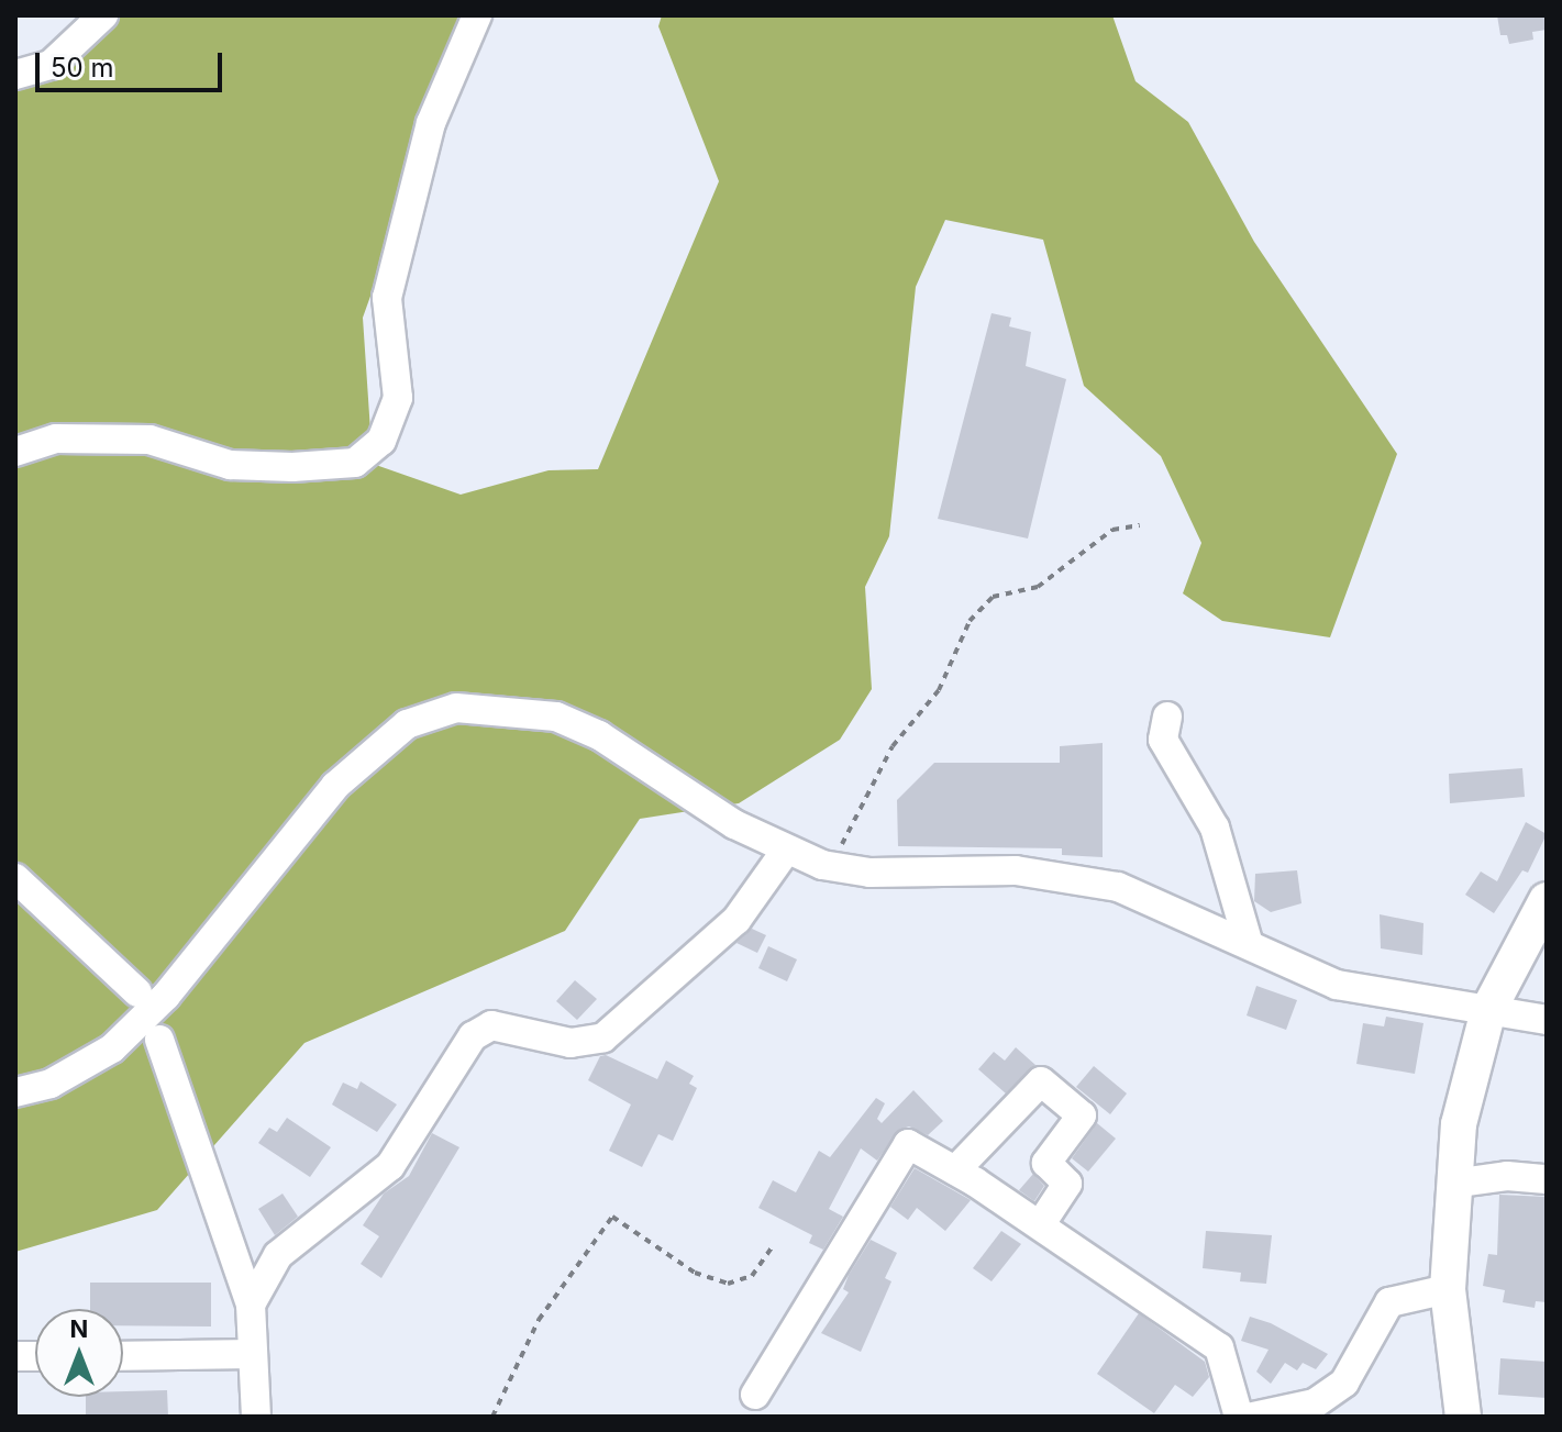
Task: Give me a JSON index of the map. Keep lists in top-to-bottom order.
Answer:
{
  "scale_bar": "50 m",
  "north": "top"
}
